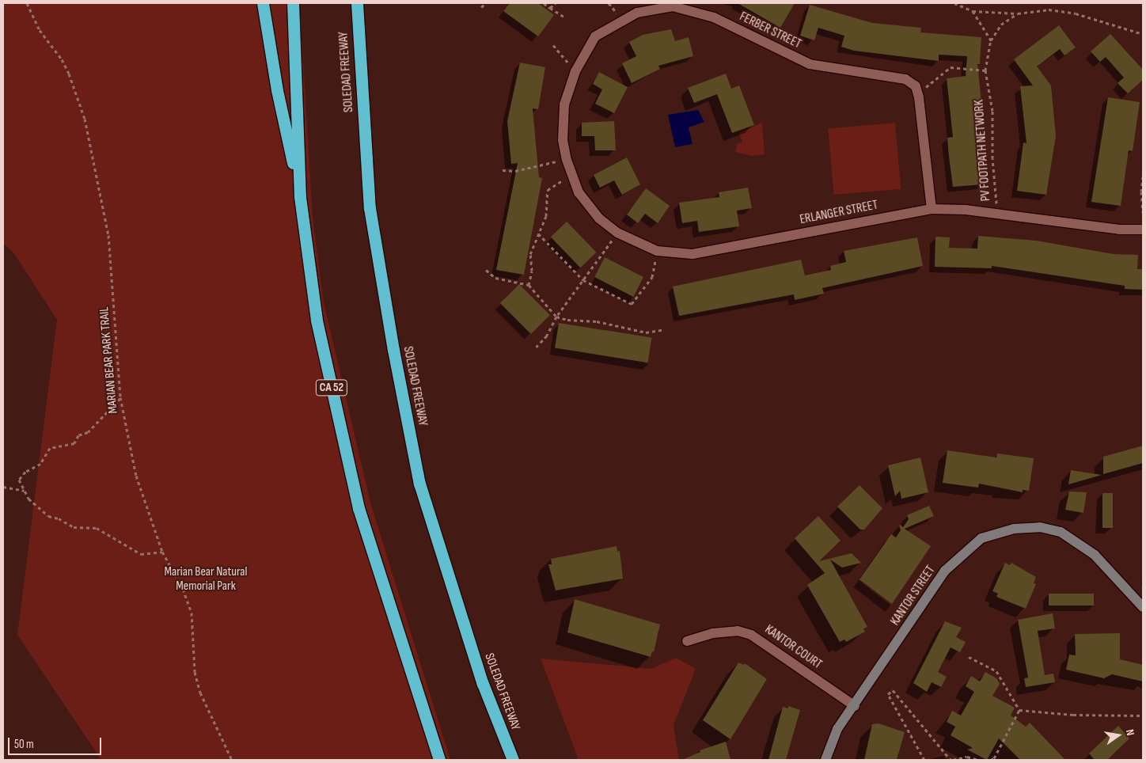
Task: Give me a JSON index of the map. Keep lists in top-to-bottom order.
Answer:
{
  "streets": {
    "highway": ["SOLEDAD FREEWAY", "CA 52"],
    "street": [
      "FERBER STREET",
      "ERLANGER STREET",
      "KANTOR STREET",
      "KANTOR COURT"
    ],
    "path": ["PV FOOTPATH NETWORK", "MARIAN BEAR PARK TRAIL"]
  },
  "crossings": [
    ["FERBER STREET", "ERLANGER STREET"],
    ["PV FOOTPATH NETWORK", "ERLANGER STREET"],
    ["KANTOR STREET", "KANTOR COURT"]
  ],
  "parks": ["Marian Bear Natural Memorial Park"],
  "scale_bar": "50 m",
  "north": "right"
}
